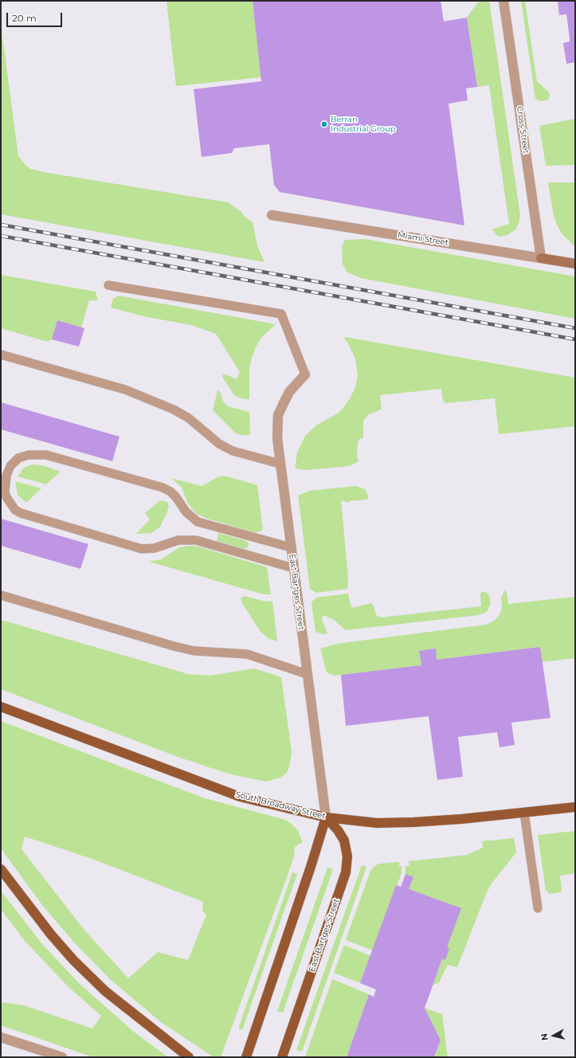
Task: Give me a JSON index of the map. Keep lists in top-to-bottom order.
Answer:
{
  "streets": {
    "main road": ["East Bartges Street", "South Broadway Street"],
    "street": ["Cross Street", "Miami Street"]
  },
  "crossings": [
    ["Cross Street", "Miami Street"],
    ["East Bartges Street", "South Broadway Street"]
  ],
  "places": ["Berran Industrial Group"],
  "scale_bar": "20 m",
  "north": "left"
}
